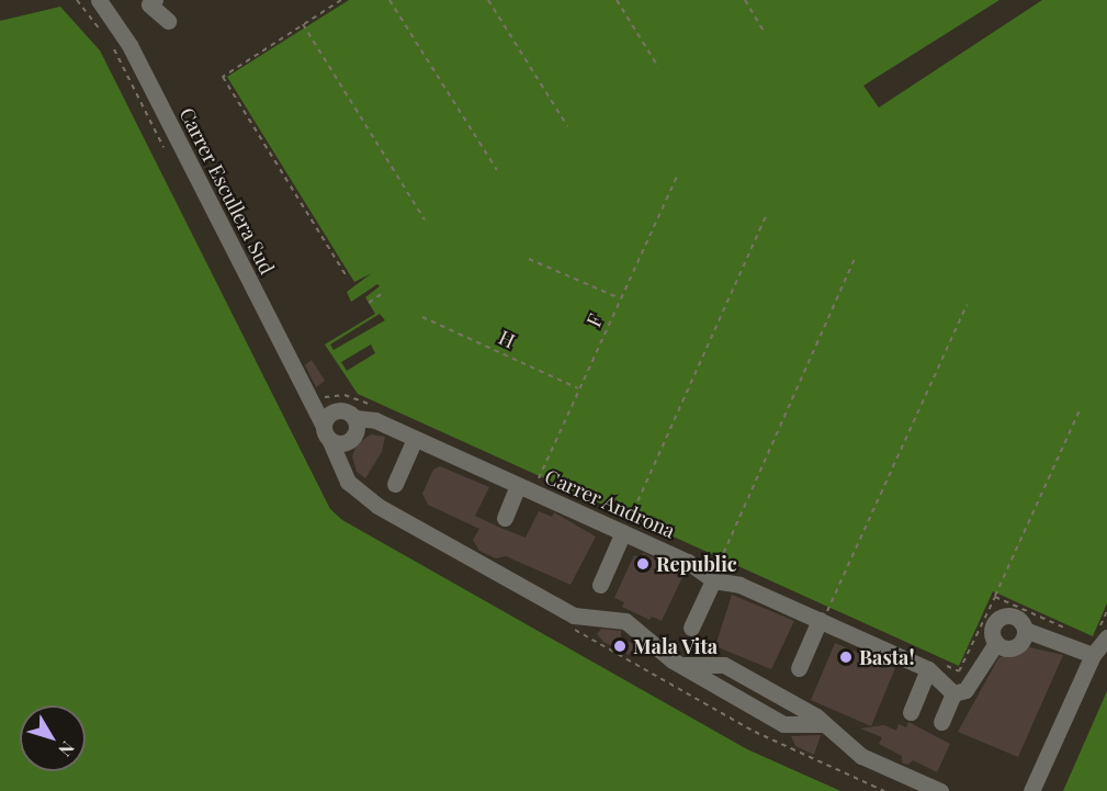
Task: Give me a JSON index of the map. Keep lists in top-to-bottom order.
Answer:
{
  "streets": {
    "street": ["Carrer Escullera Sud", "Carrer Androna"],
    "path": ["F", "H"]
  },
  "crossings": [
    ["Carrer Escullera Sud", "Carrer Androna"],
    ["F", "H"]
  ],
  "places": ["Republic", "Mala Vita", "Basta!"],
  "north": "bottom right"
}
